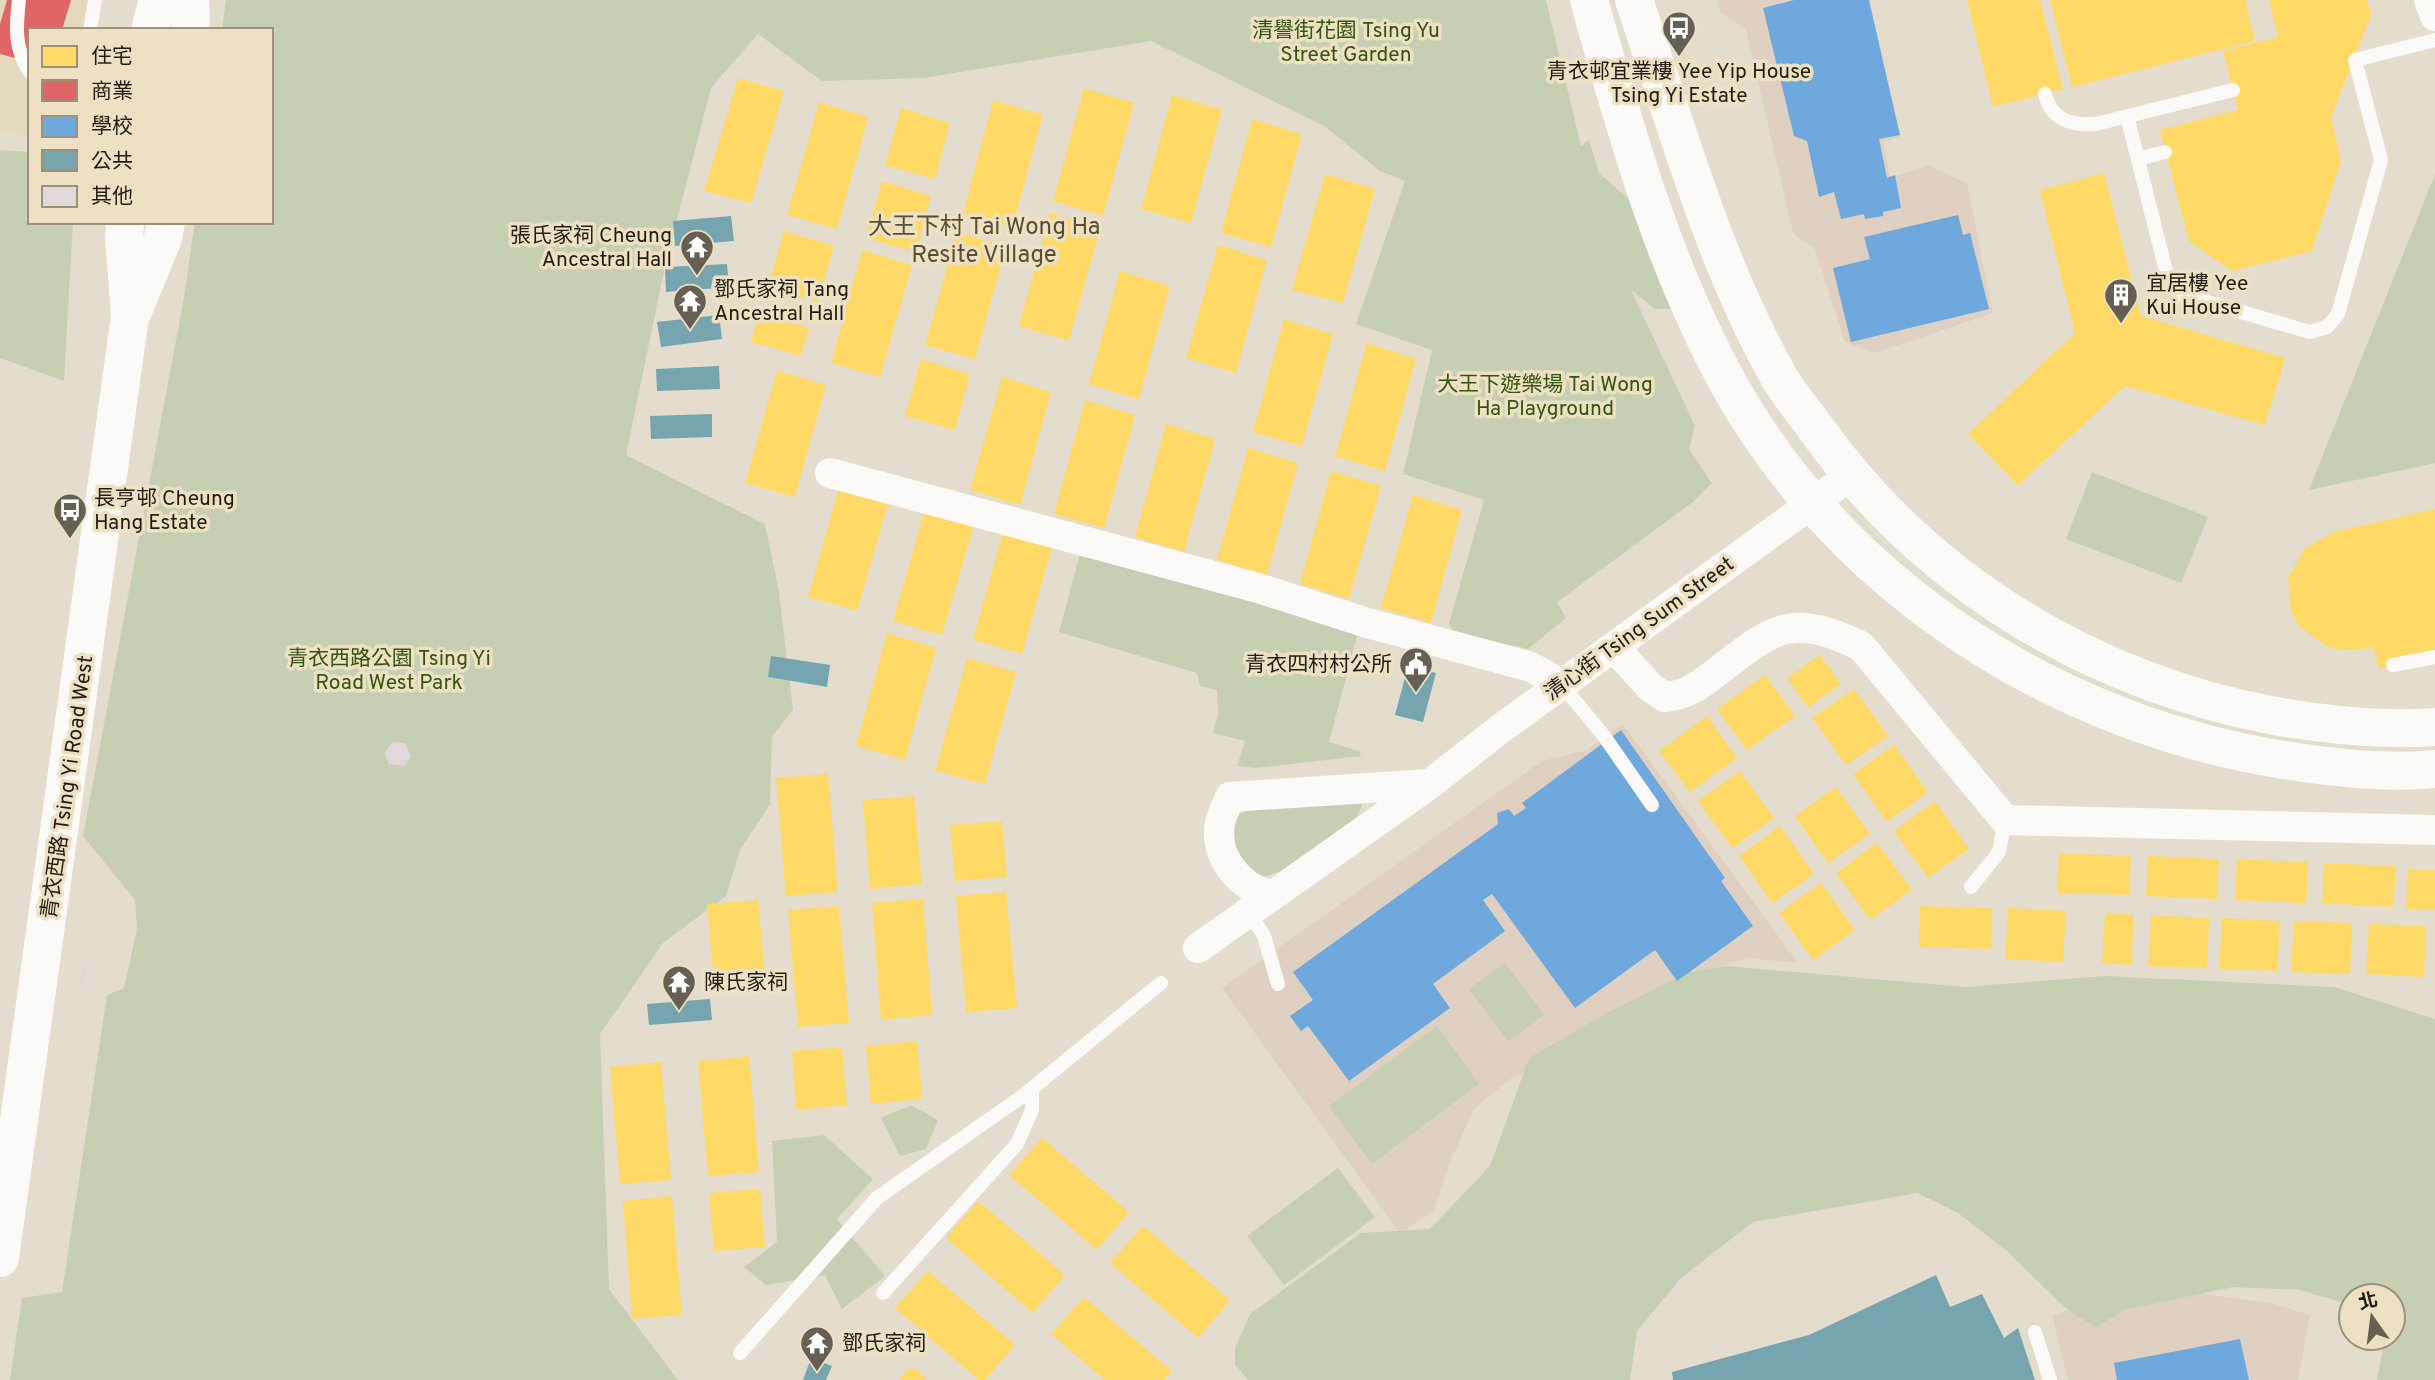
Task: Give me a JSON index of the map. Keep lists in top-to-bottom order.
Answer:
{
  "streets": {
    "main road": ["青衣西路 Tsing Yi Road West"],
    "street": ["清心街 Tsing Sum Street"]
  },
  "districts": ["大王下村 Tai Wong Ha Resite Village"],
  "parks": ["清譽街花園 Tsing Yu Street Garden", "大王下遊樂場 Tai Wong Ha Playground", "青衣西路公園 Tsing Yi Road West Park"],
  "places": {
    "bus stop": ["青衣邨宜業樓 Yee Yip House Tsing Yi Estate", "長亨邨 Cheung Hang Estate"],
    "temple": [
      "張氏家祠 Cheung Ancestral Hall",
      "鄧氏家祠 Tang Ancestral Hall",
      "陳氏家祠",
      "鄧氏家祠"
    ],
    "building": ["宜居樓 Yee Kui House"],
    "public building": ["青衣四村村公所"]
  },
  "legend": [
    "住宅",
    "商業",
    "學校",
    "公共",
    "其他"
  ],
  "north": "top"
}
